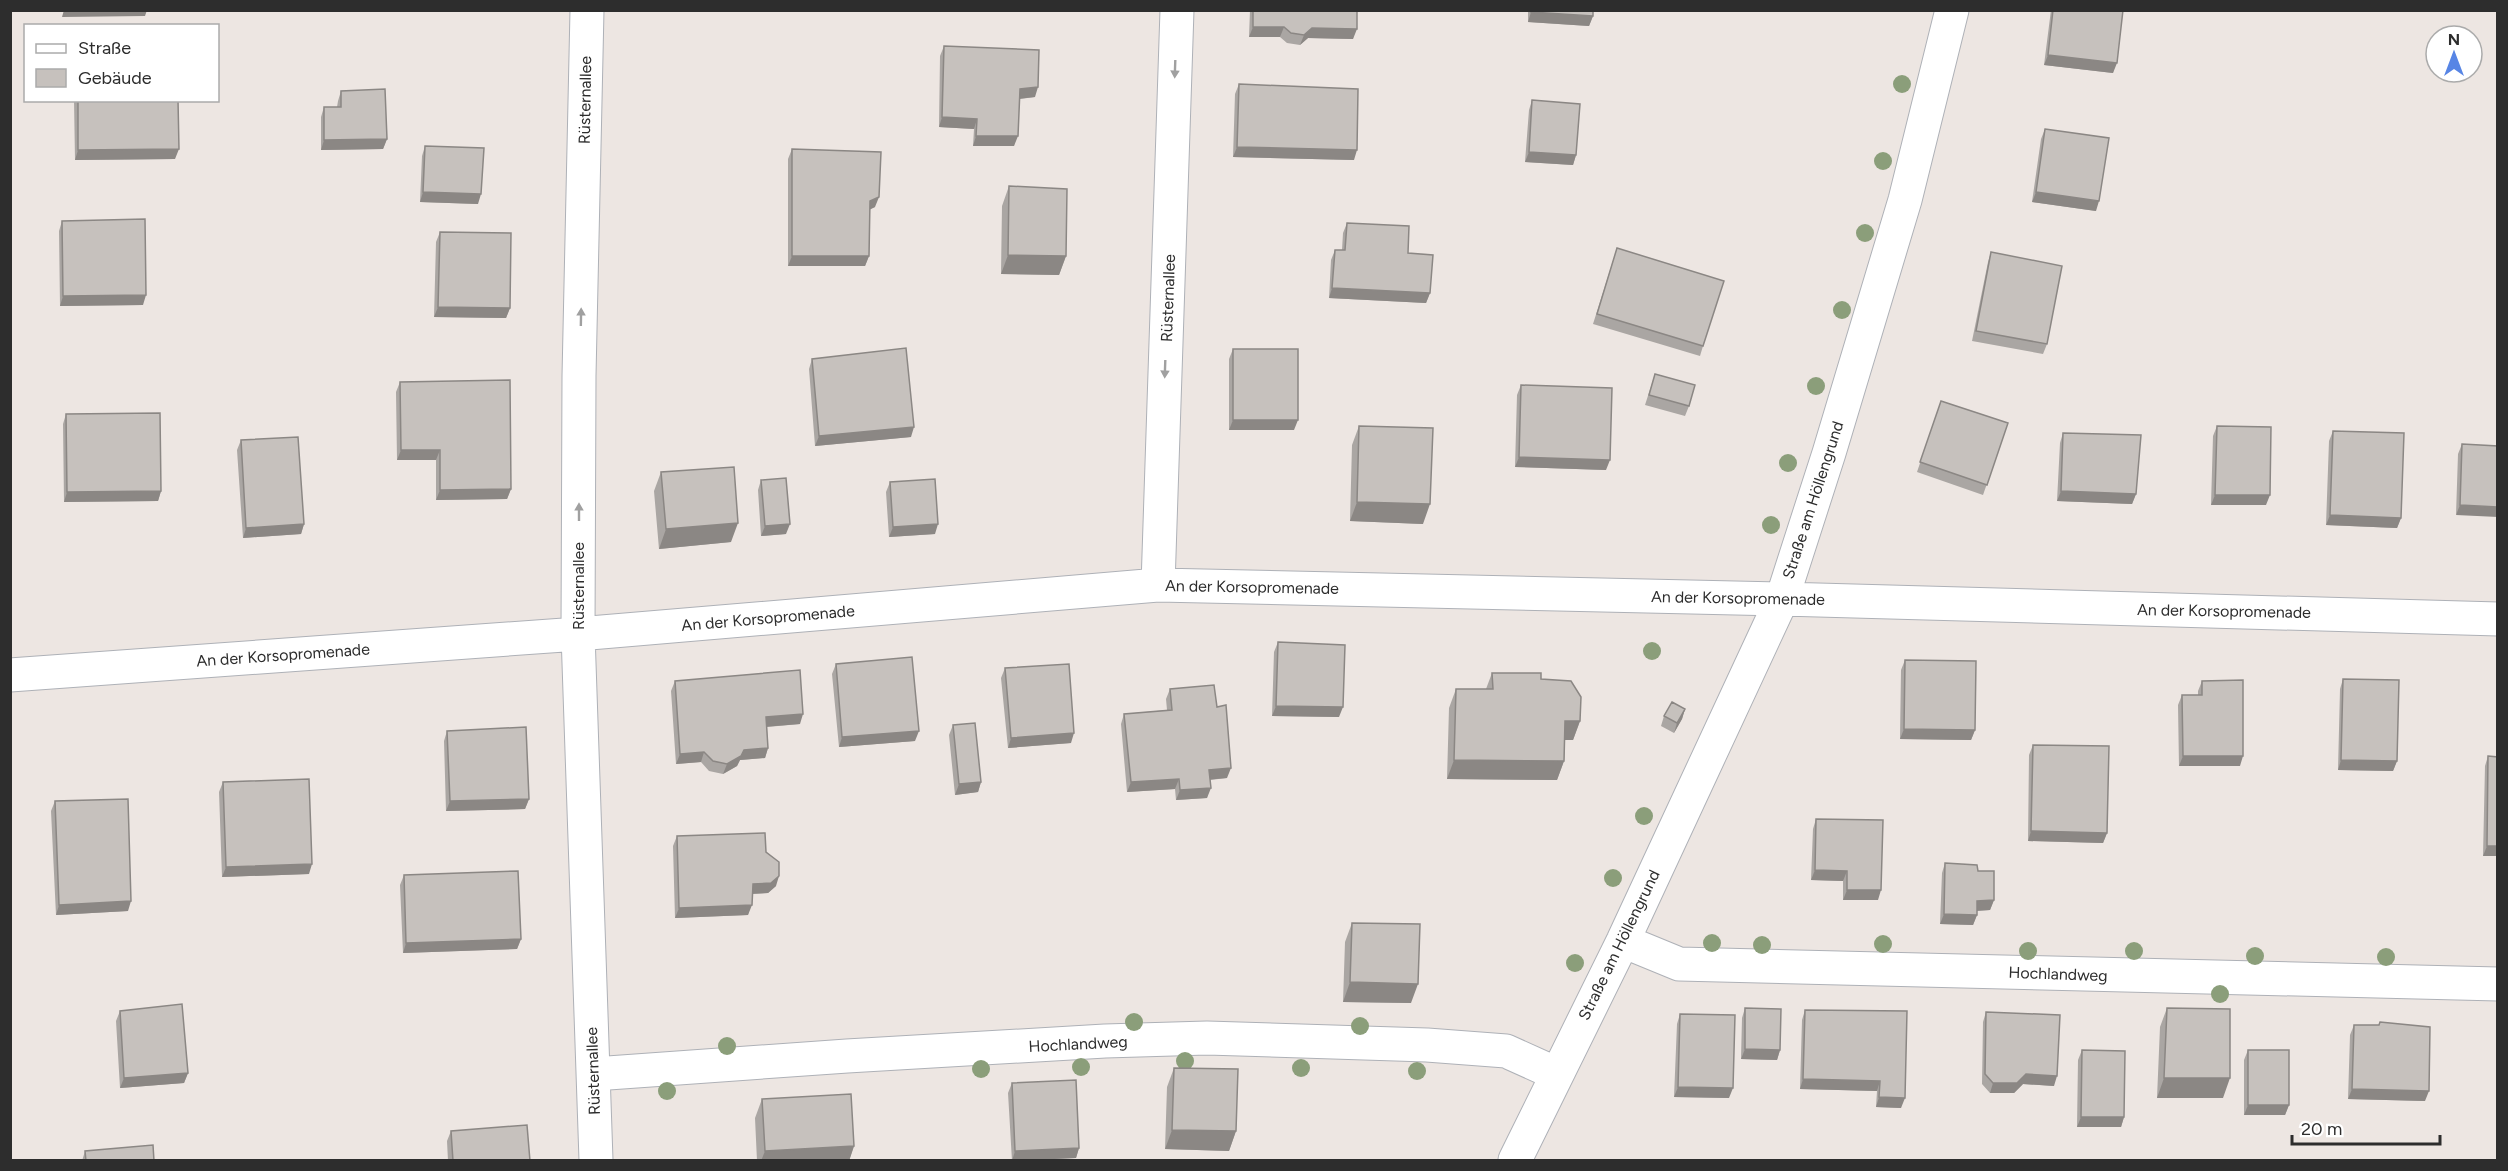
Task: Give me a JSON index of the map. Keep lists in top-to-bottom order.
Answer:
{
  "streets": {
    "street": [
      "Rüsternallee",
      "Straße am Höllengrund",
      "An der Korsopromenade",
      "Hochlandweg"
    ]
  },
  "crossings": [
    ["Rüsternallee", "An der Korsopromenade"],
    ["Rüsternallee", "Hochlandweg"],
    ["Straße am Höllengrund", "An der Korsopromenade"],
    ["Straße am Höllengrund", "Hochlandweg"]
  ],
  "legend": ["Straße", "Gebäude"],
  "scale_bar": "20 m",
  "north": "top"
}
